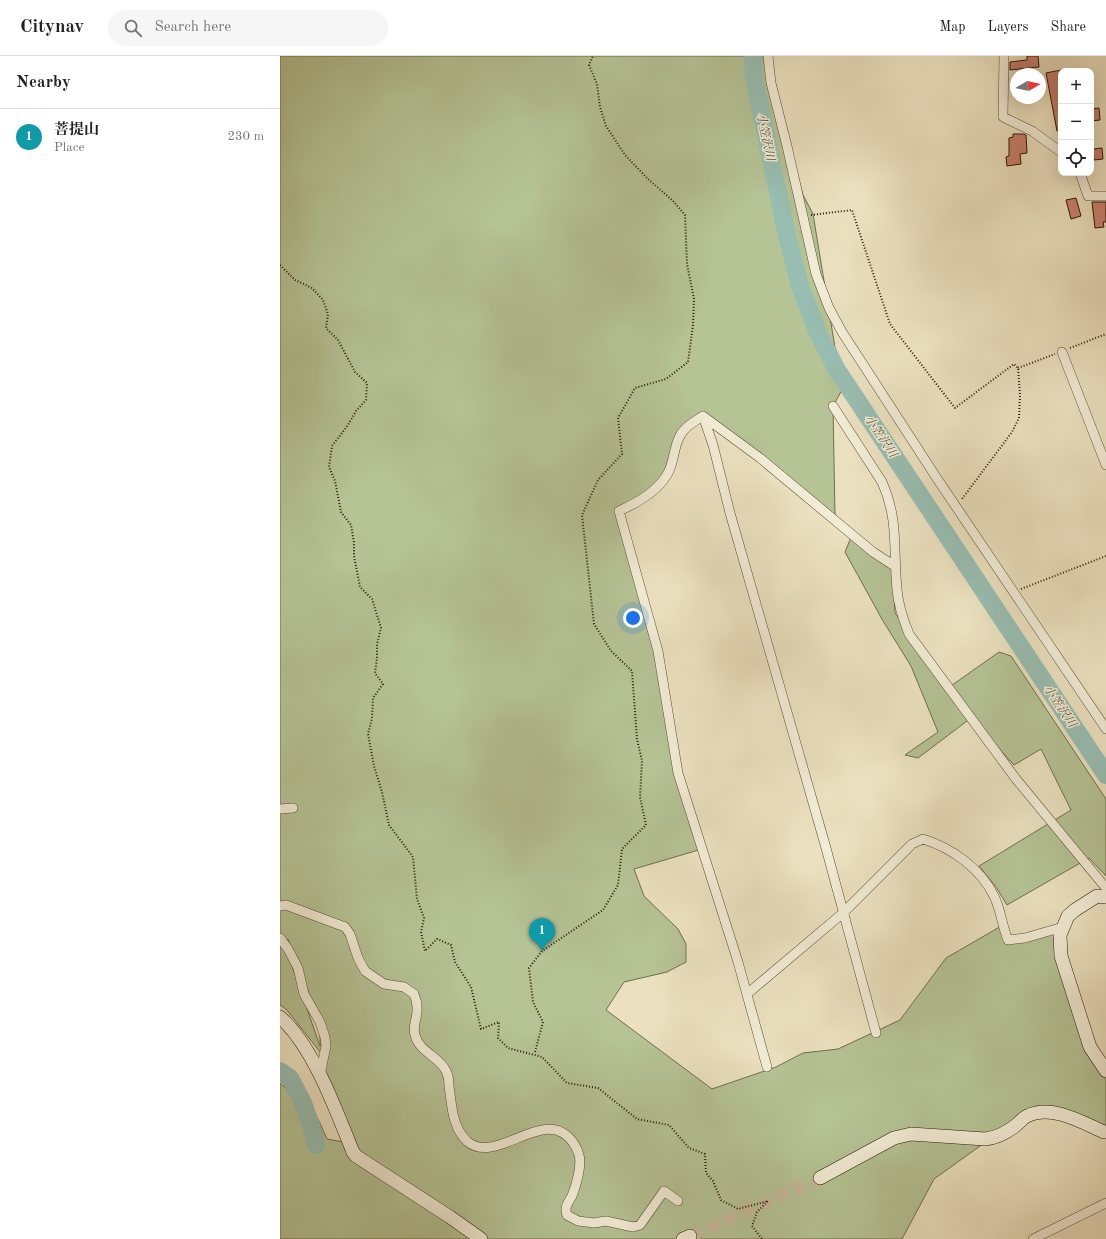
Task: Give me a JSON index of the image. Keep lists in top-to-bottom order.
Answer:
{
  "water": ["小笠沢川"],
  "north": "right",
  "page": {
    "header": "Citynav",
    "search": "Search here",
    "nav": ["Map", "Layers", "Share"],
    "heading": "Nearby",
    "map_buttons": ["+", "−"],
    "list": [
      {
        "mark": "1",
        "name": "菩提山",
        "note": "Place",
        "value": "230 m"
      }
    ],
    "pins": "1"
  }
}
